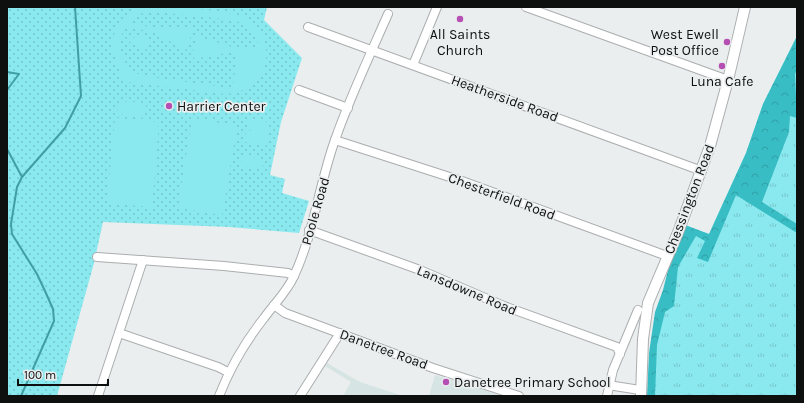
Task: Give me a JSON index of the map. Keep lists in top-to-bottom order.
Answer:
{
  "streets": {
    "main road": ["Chessington Road"],
    "street": [
      "Heatherside Road",
      "Chesterfield Road",
      "Poole Road",
      "Lansdowne Road",
      "Danetree Road"
    ]
  },
  "crossings": [
    ["Heatherside Road", "Chessington Road"],
    ["Heatherside Road", "Poole Road"],
    ["Chesterfield Road", "Chessington Road"],
    ["Chesterfield Road", "Poole Road"],
    ["Poole Road", "Lansdowne Road"],
    ["Poole Road", "Danetree Road"]
  ],
  "places": [
    "All Saints Church",
    "West Ewell Post Office",
    "Luna Cafe",
    "Harrier Center",
    "Danetree Primary School"
  ],
  "scale_bar": "100 m"
}
